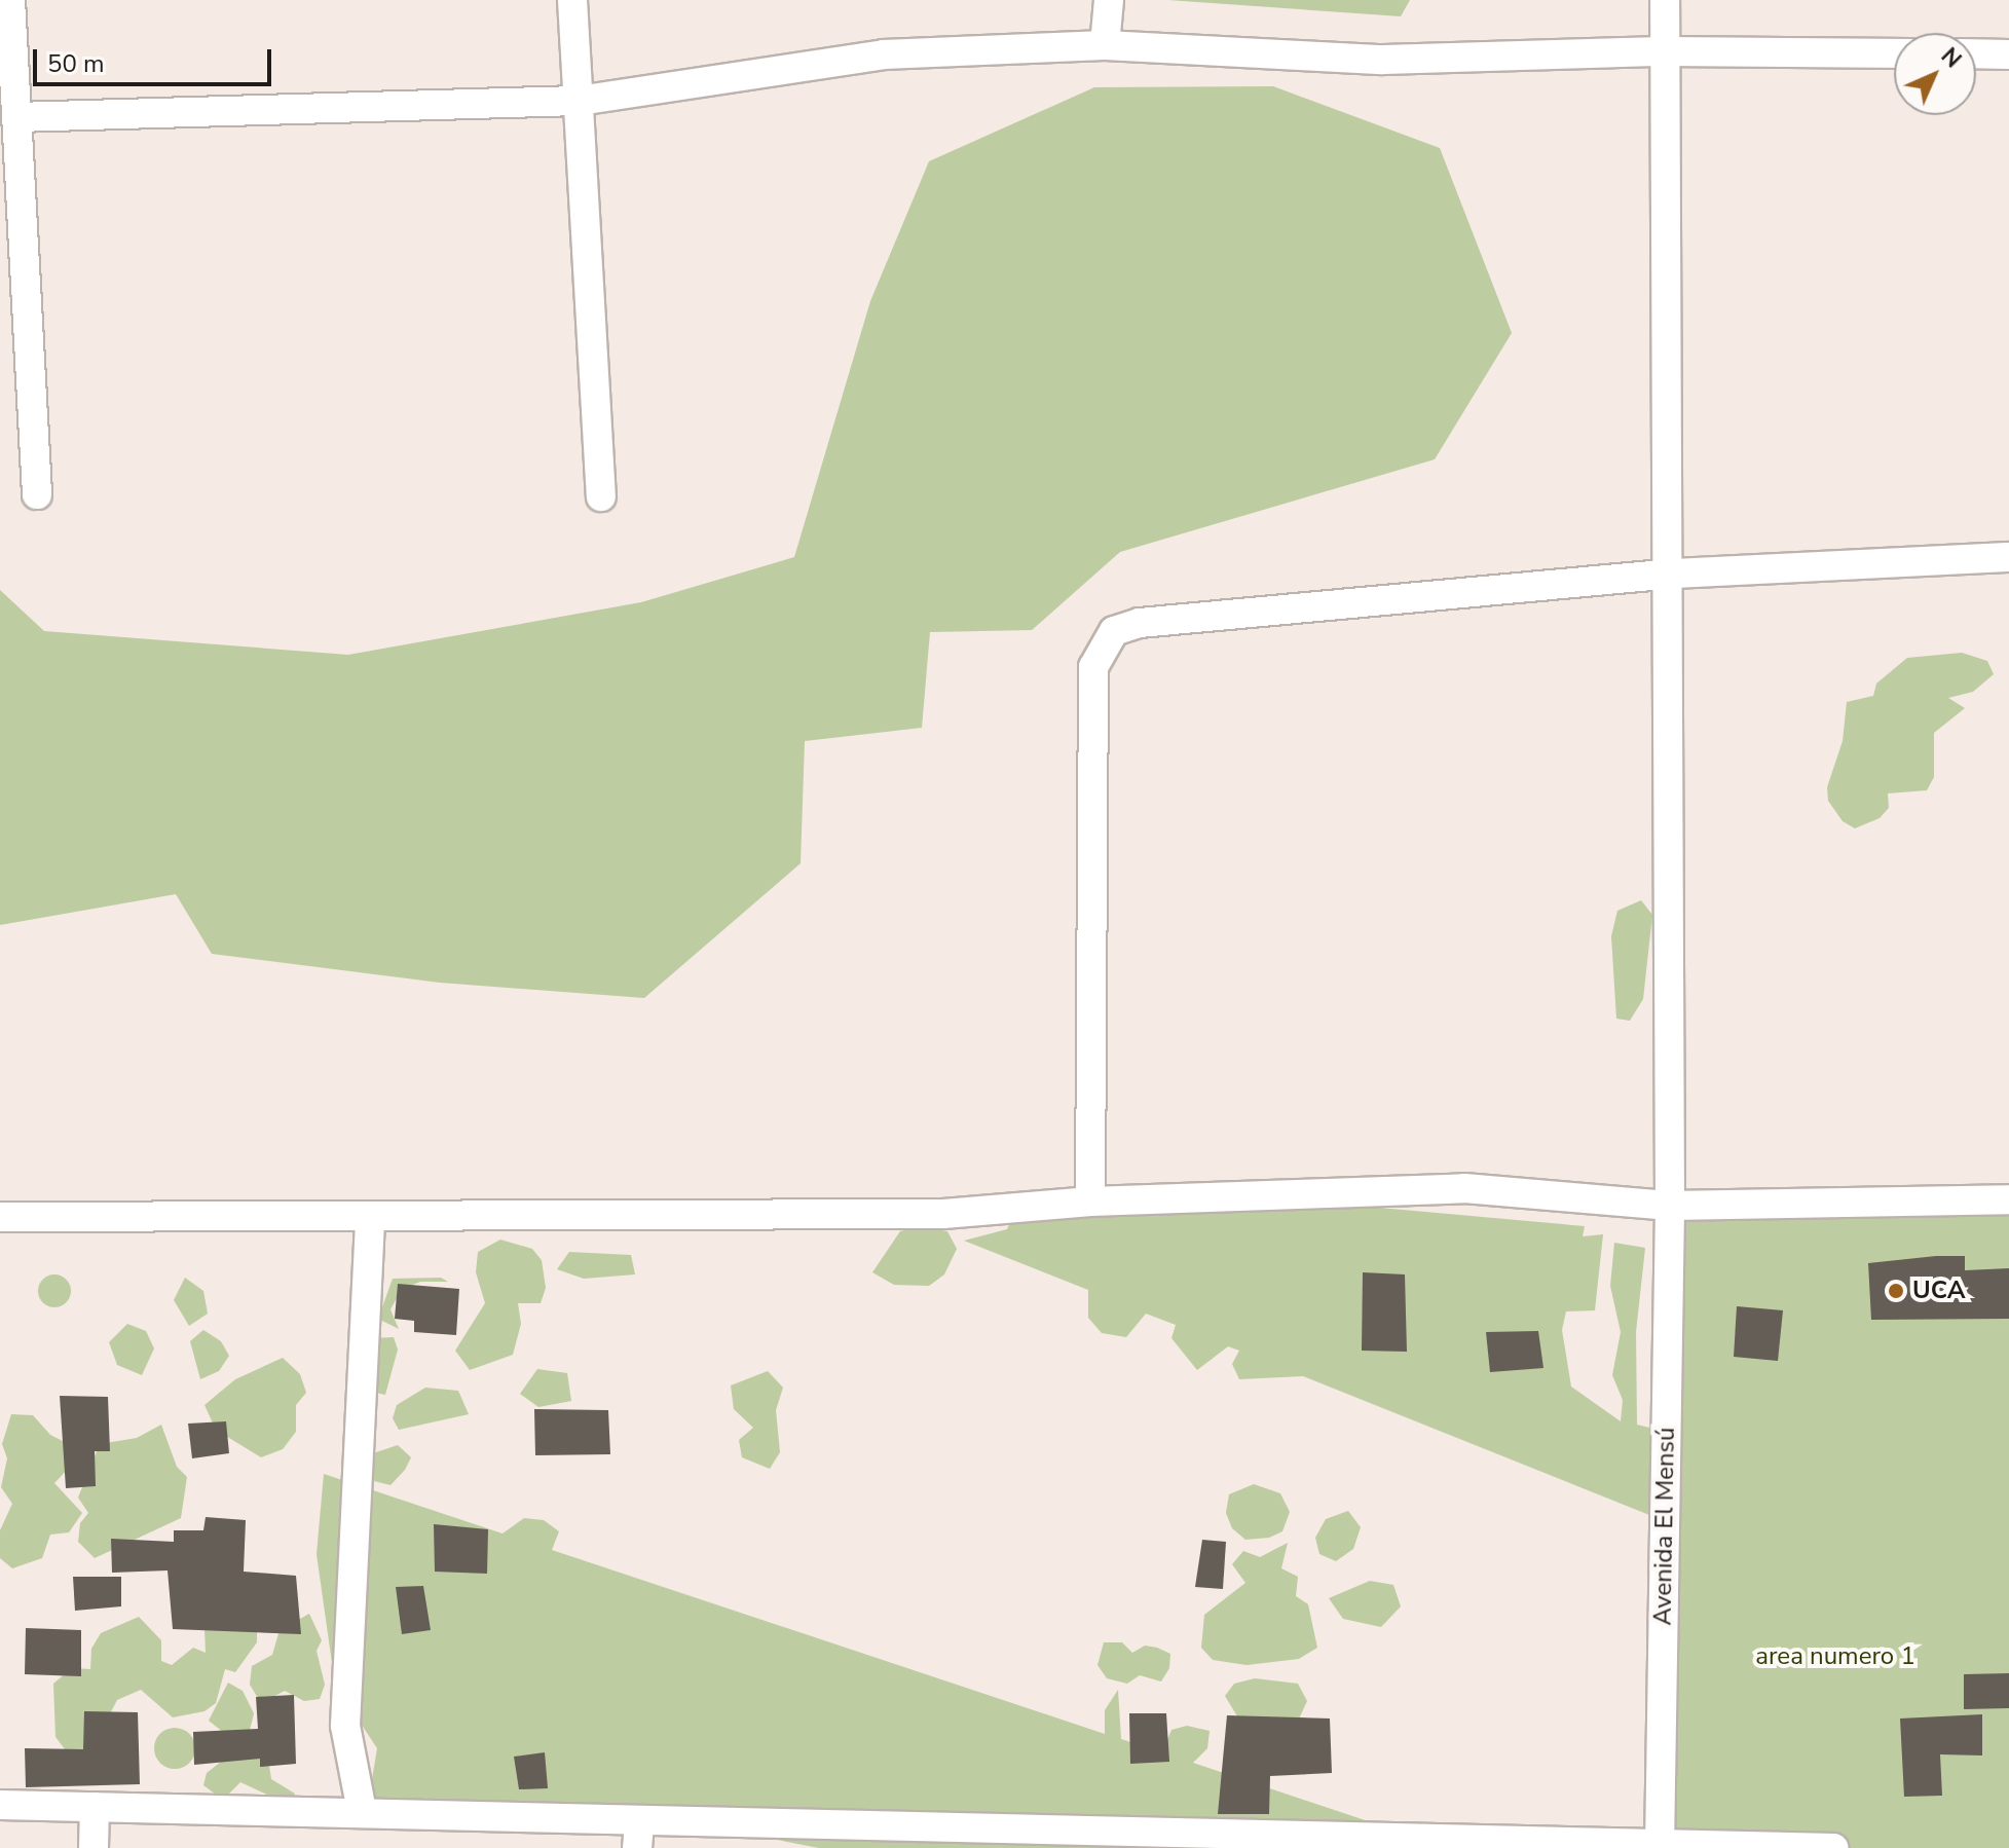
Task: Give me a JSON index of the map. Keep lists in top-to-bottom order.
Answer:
{
  "streets": {
    "street": ["Avenida El Mensú"]
  },
  "parks": ["area numero 1"],
  "places": ["UCA"],
  "scale_bar": "50 m",
  "north": "top right"
}
